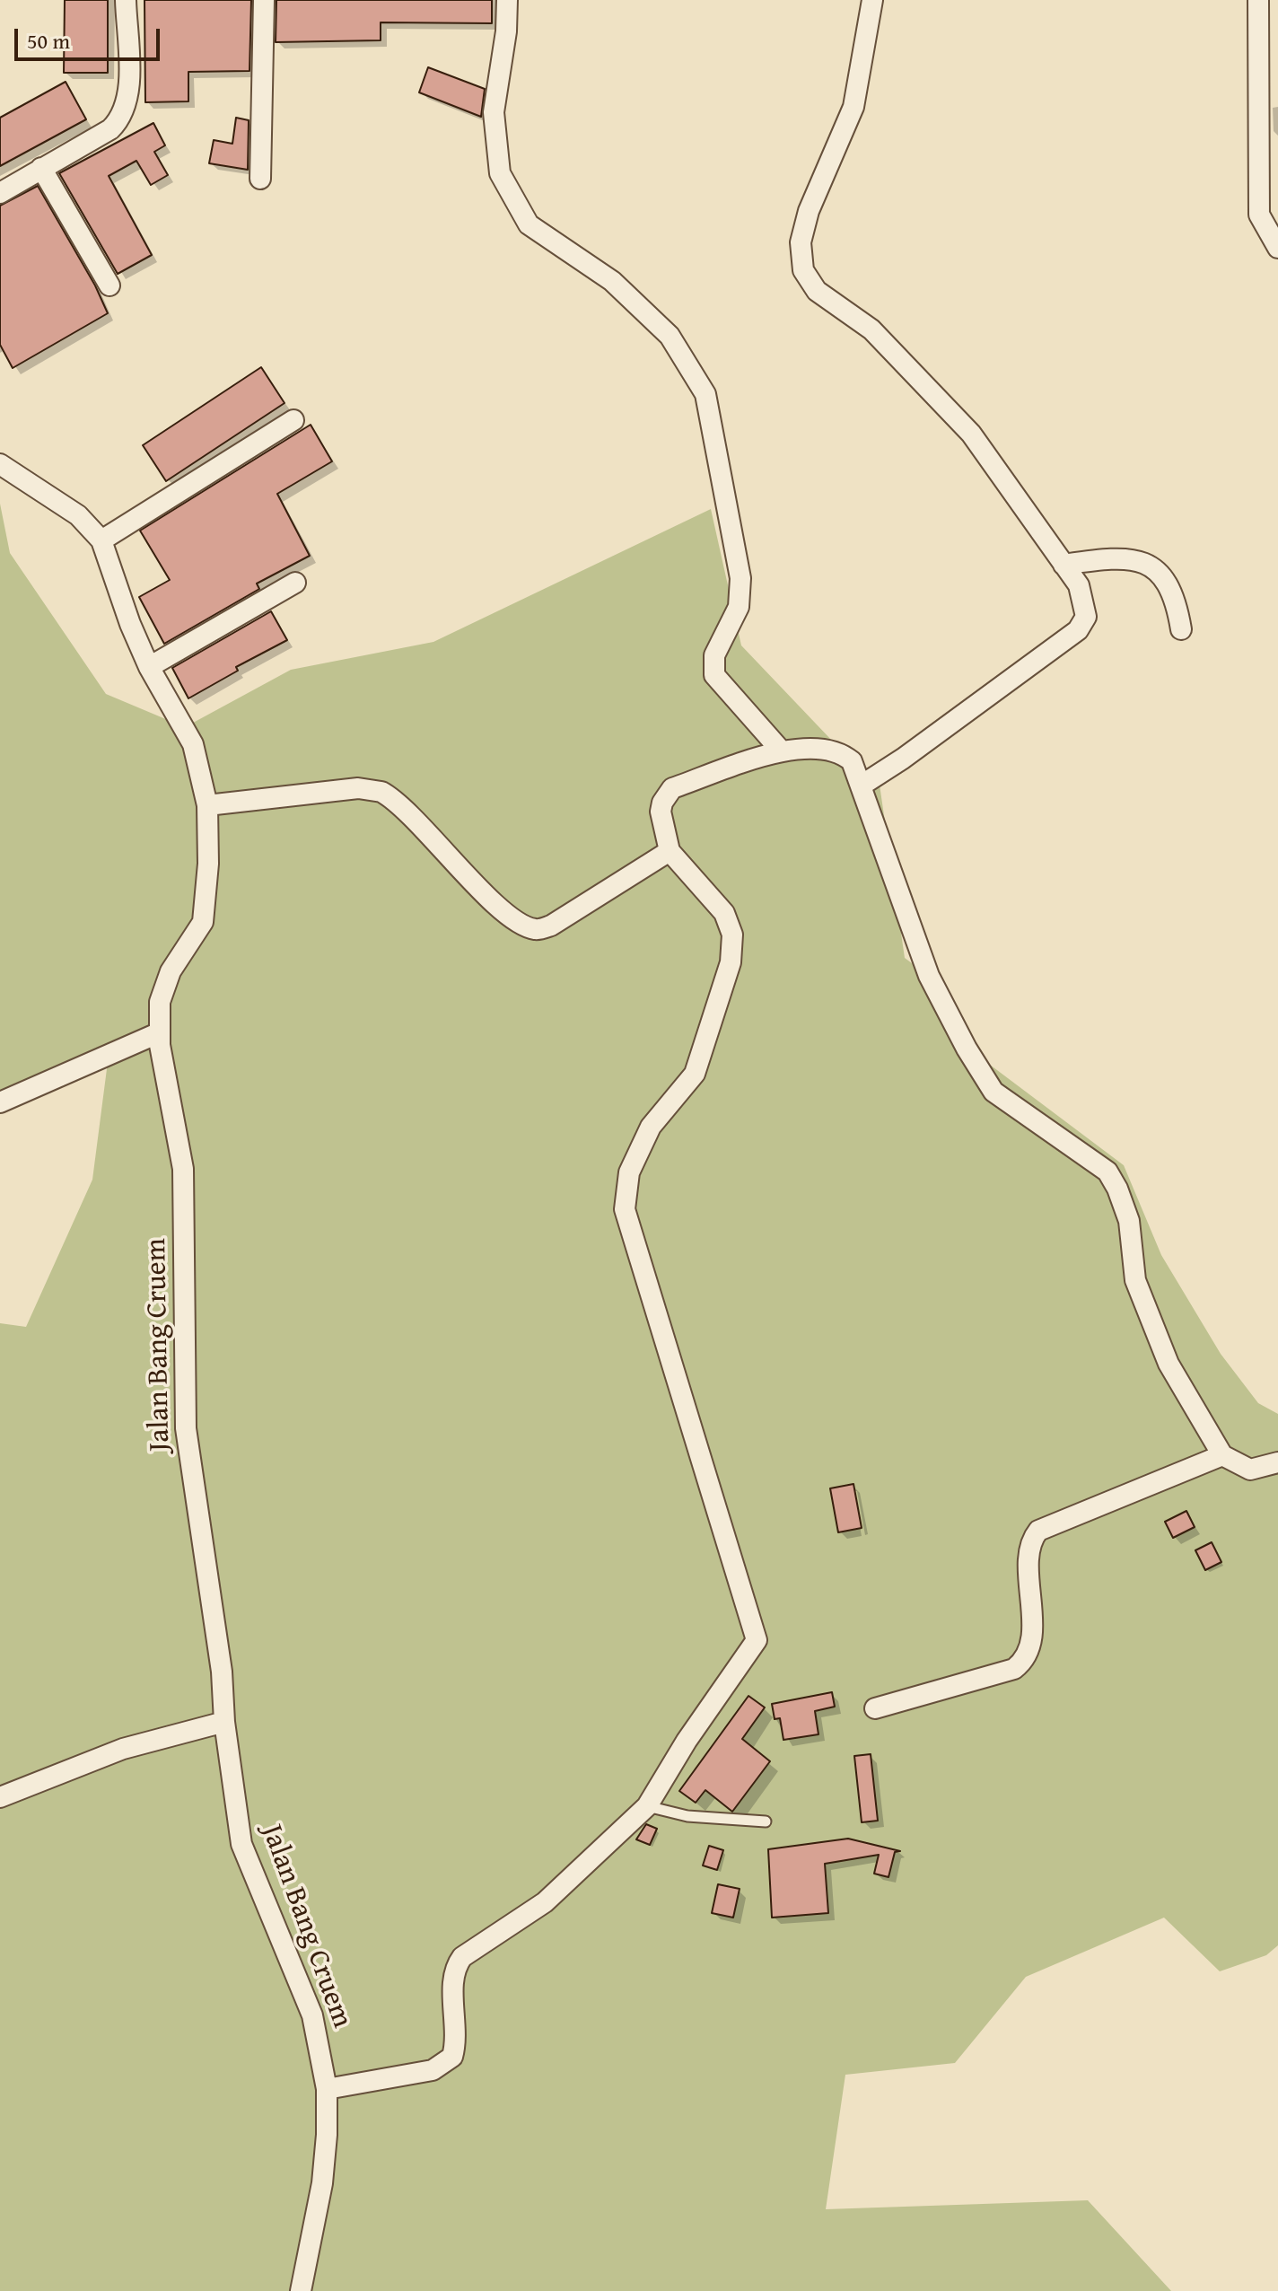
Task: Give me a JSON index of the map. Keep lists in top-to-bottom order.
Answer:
{
  "streets": {
    "street": ["Jalan Bang Cruem"]
  },
  "scale_bar": "50 m"
}
